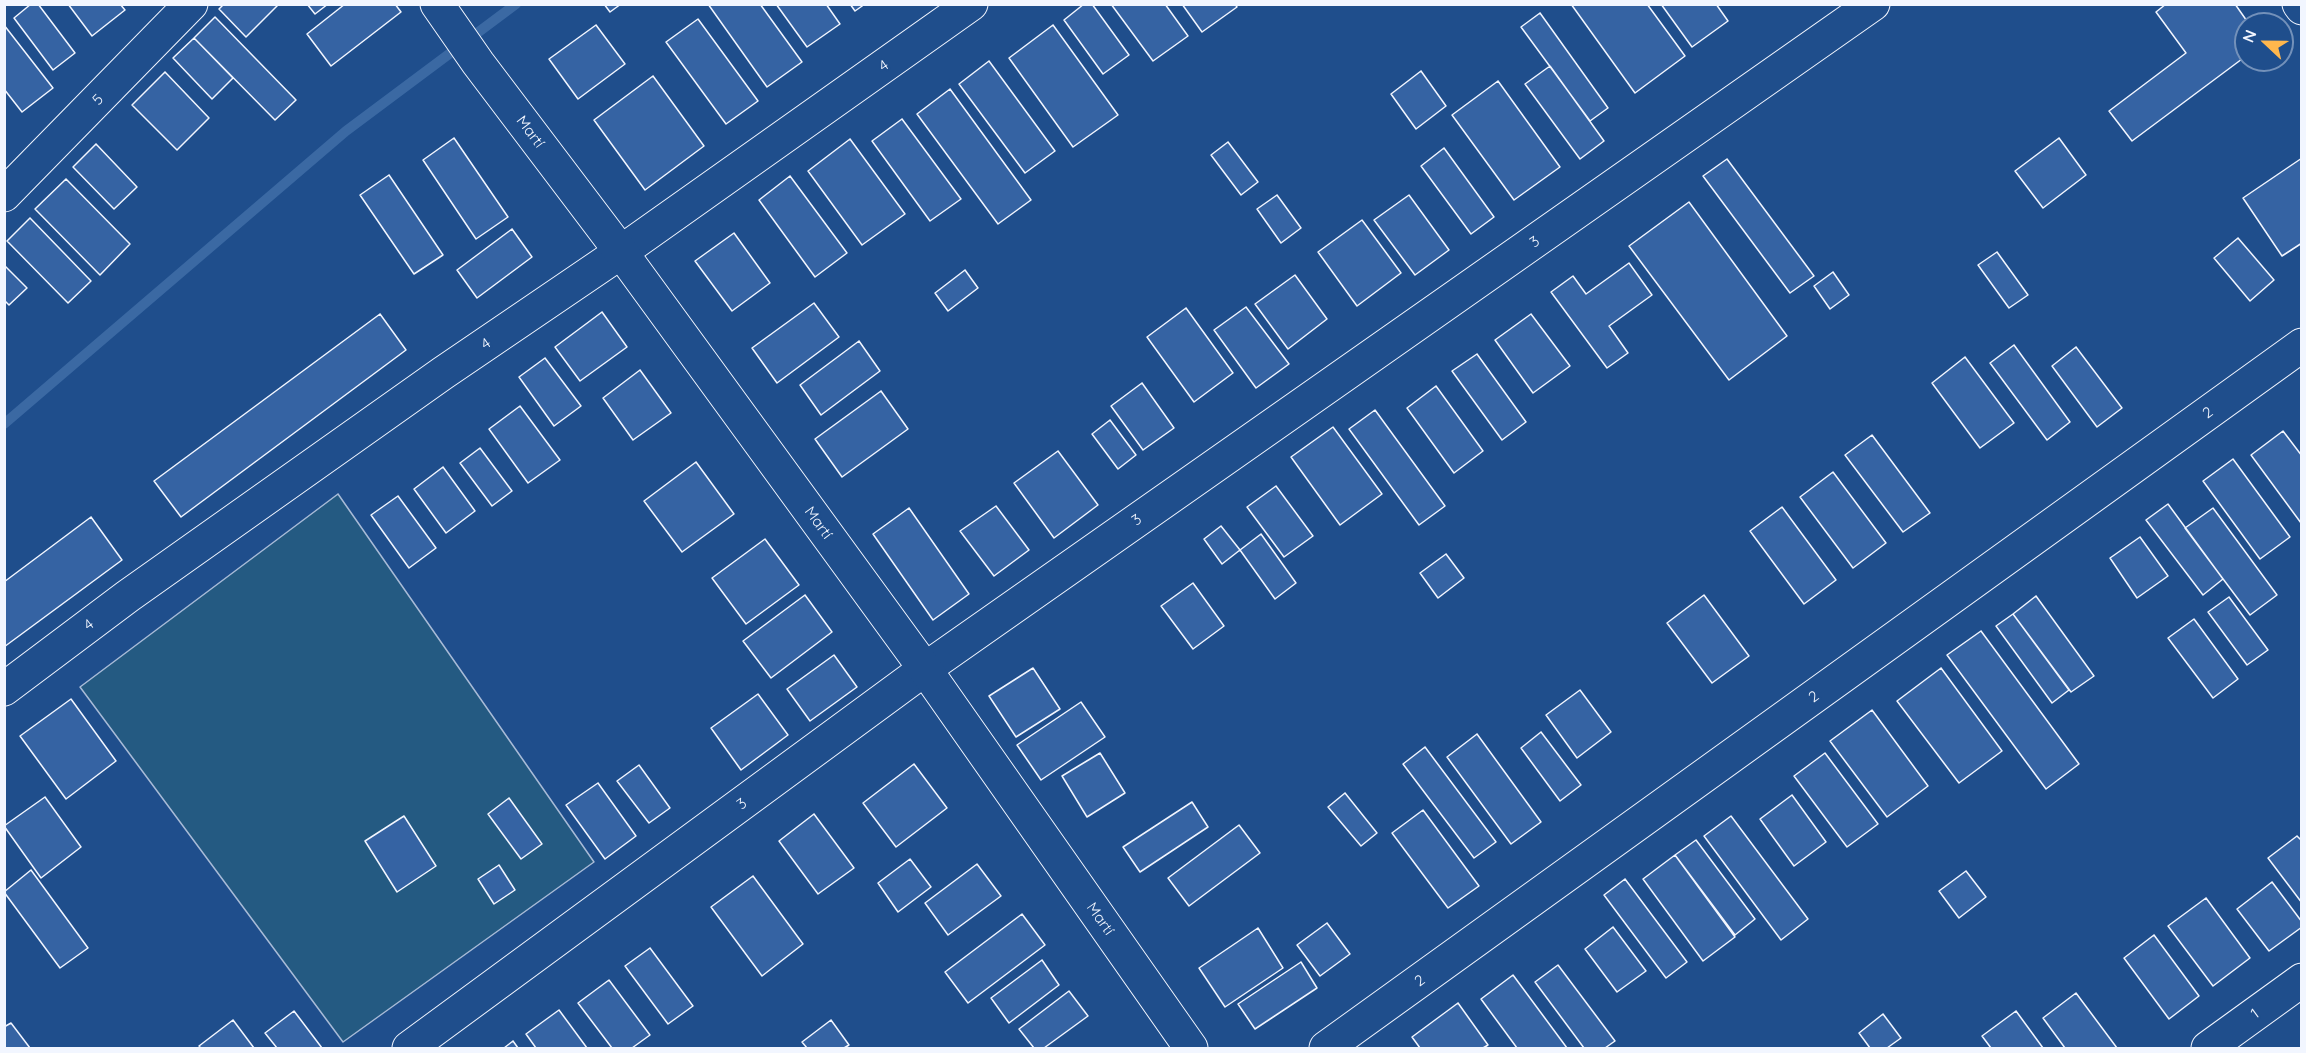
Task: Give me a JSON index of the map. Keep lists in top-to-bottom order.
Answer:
{
  "streets": {
    "street": [
      "4",
      "5",
      "Martí",
      "3",
      "2",
      "1"
    ]
  },
  "crossings": [
    ["4", "Martí"],
    ["Martí", "3"]
  ],
  "north": "left"
}
